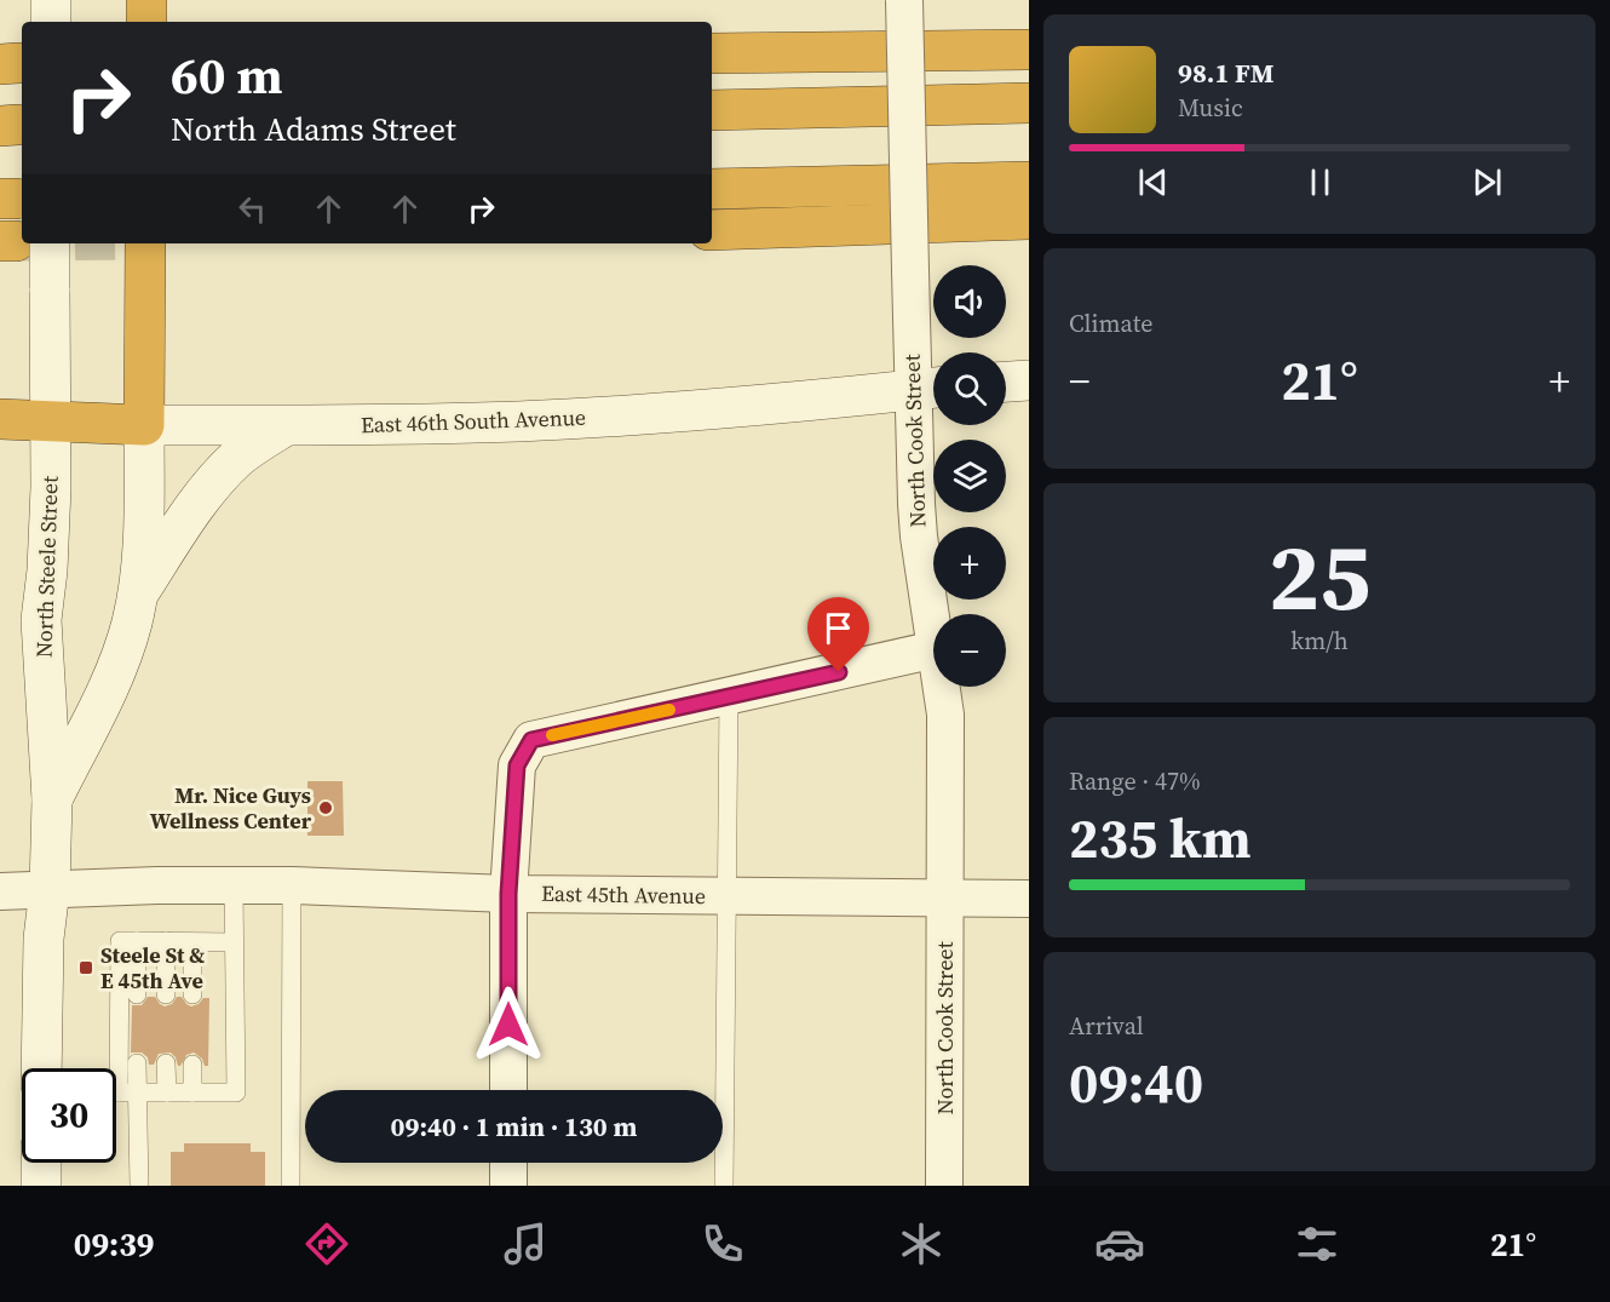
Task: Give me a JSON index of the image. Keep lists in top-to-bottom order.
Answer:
{
  "streets": {
    "highway": ["East 46th South Avenue"],
    "main road": ["North Steele Street"],
    "street": ["North Cook Street", "East 45th Avenue"]
  },
  "crossings": [
    ["East 46th South Avenue", "North Cook Street"],
    ["East 46th South Avenue", "North Steele Street"],
    ["North Cook Street", "East 45th Avenue"],
    ["North Steele Street", "East 45th Avenue"]
  ],
  "places": {
    "other": ["Mr. Nice Guys Wellness Center"],
    "transit": ["Steele St & E 45th Ave"]
  },
  "page": {
    "turn": ["60 m", "North Adams Street"],
    "song": ["98.1 FM", "Music"],
    "tile": [
      "Climate",
      ["25", "km/h"],
      ["Range · 47%", "235 km"],
      ["Arrival", "09:40"]
    ],
    "map_buttons": ["+", "−"],
    "heat": ["−", "21°", "+"],
    "limit": "30",
    "trip": "09:40 · 1 min · 130 m",
    "tabs": ["09:39", "21°"]
  }
}
